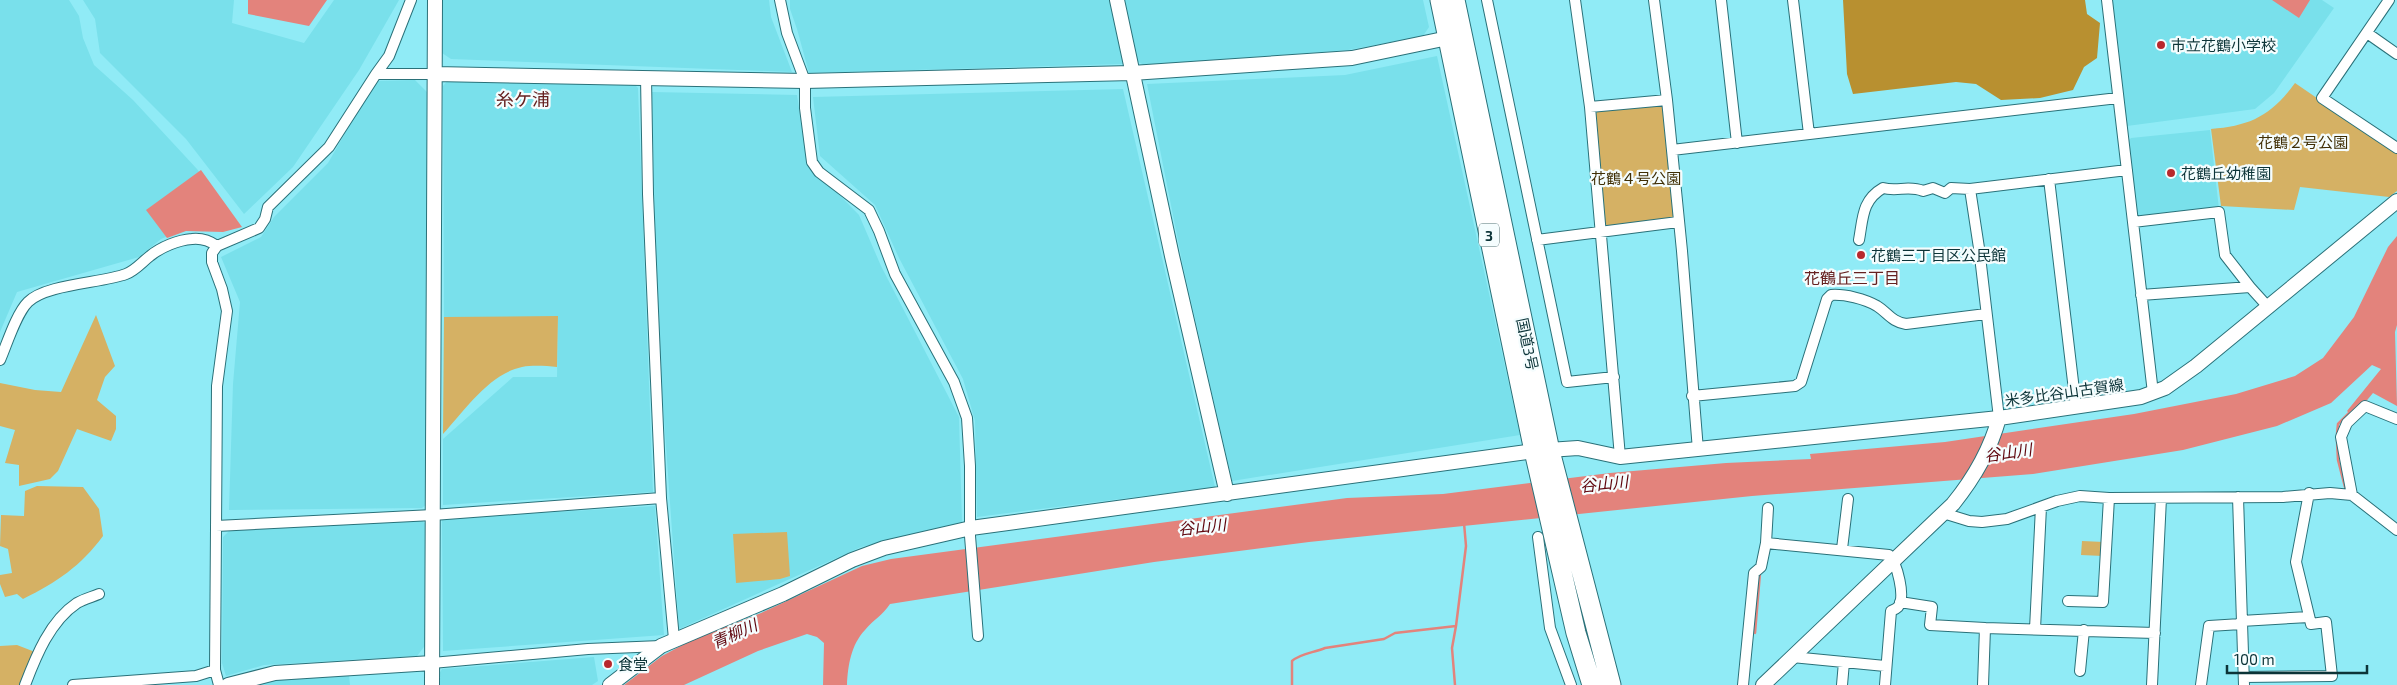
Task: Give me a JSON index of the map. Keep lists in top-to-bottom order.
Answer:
{
  "streets": {
    "highway": ["3", "国道3号"],
    "street": ["米多比谷山古賀線"]
  },
  "districts": ["糸ケ浦", "花鶴丘三丁目"],
  "water": ["谷山川", "青柳川"],
  "parks": ["花鶴２号公園", "花鶴４号公園"],
  "places": [
    "市立花鶴小学校",
    "花鶴丘幼稚園",
    "花鶴三丁目区公民館",
    "食堂"
  ],
  "scale_bar": "100 m"
}
